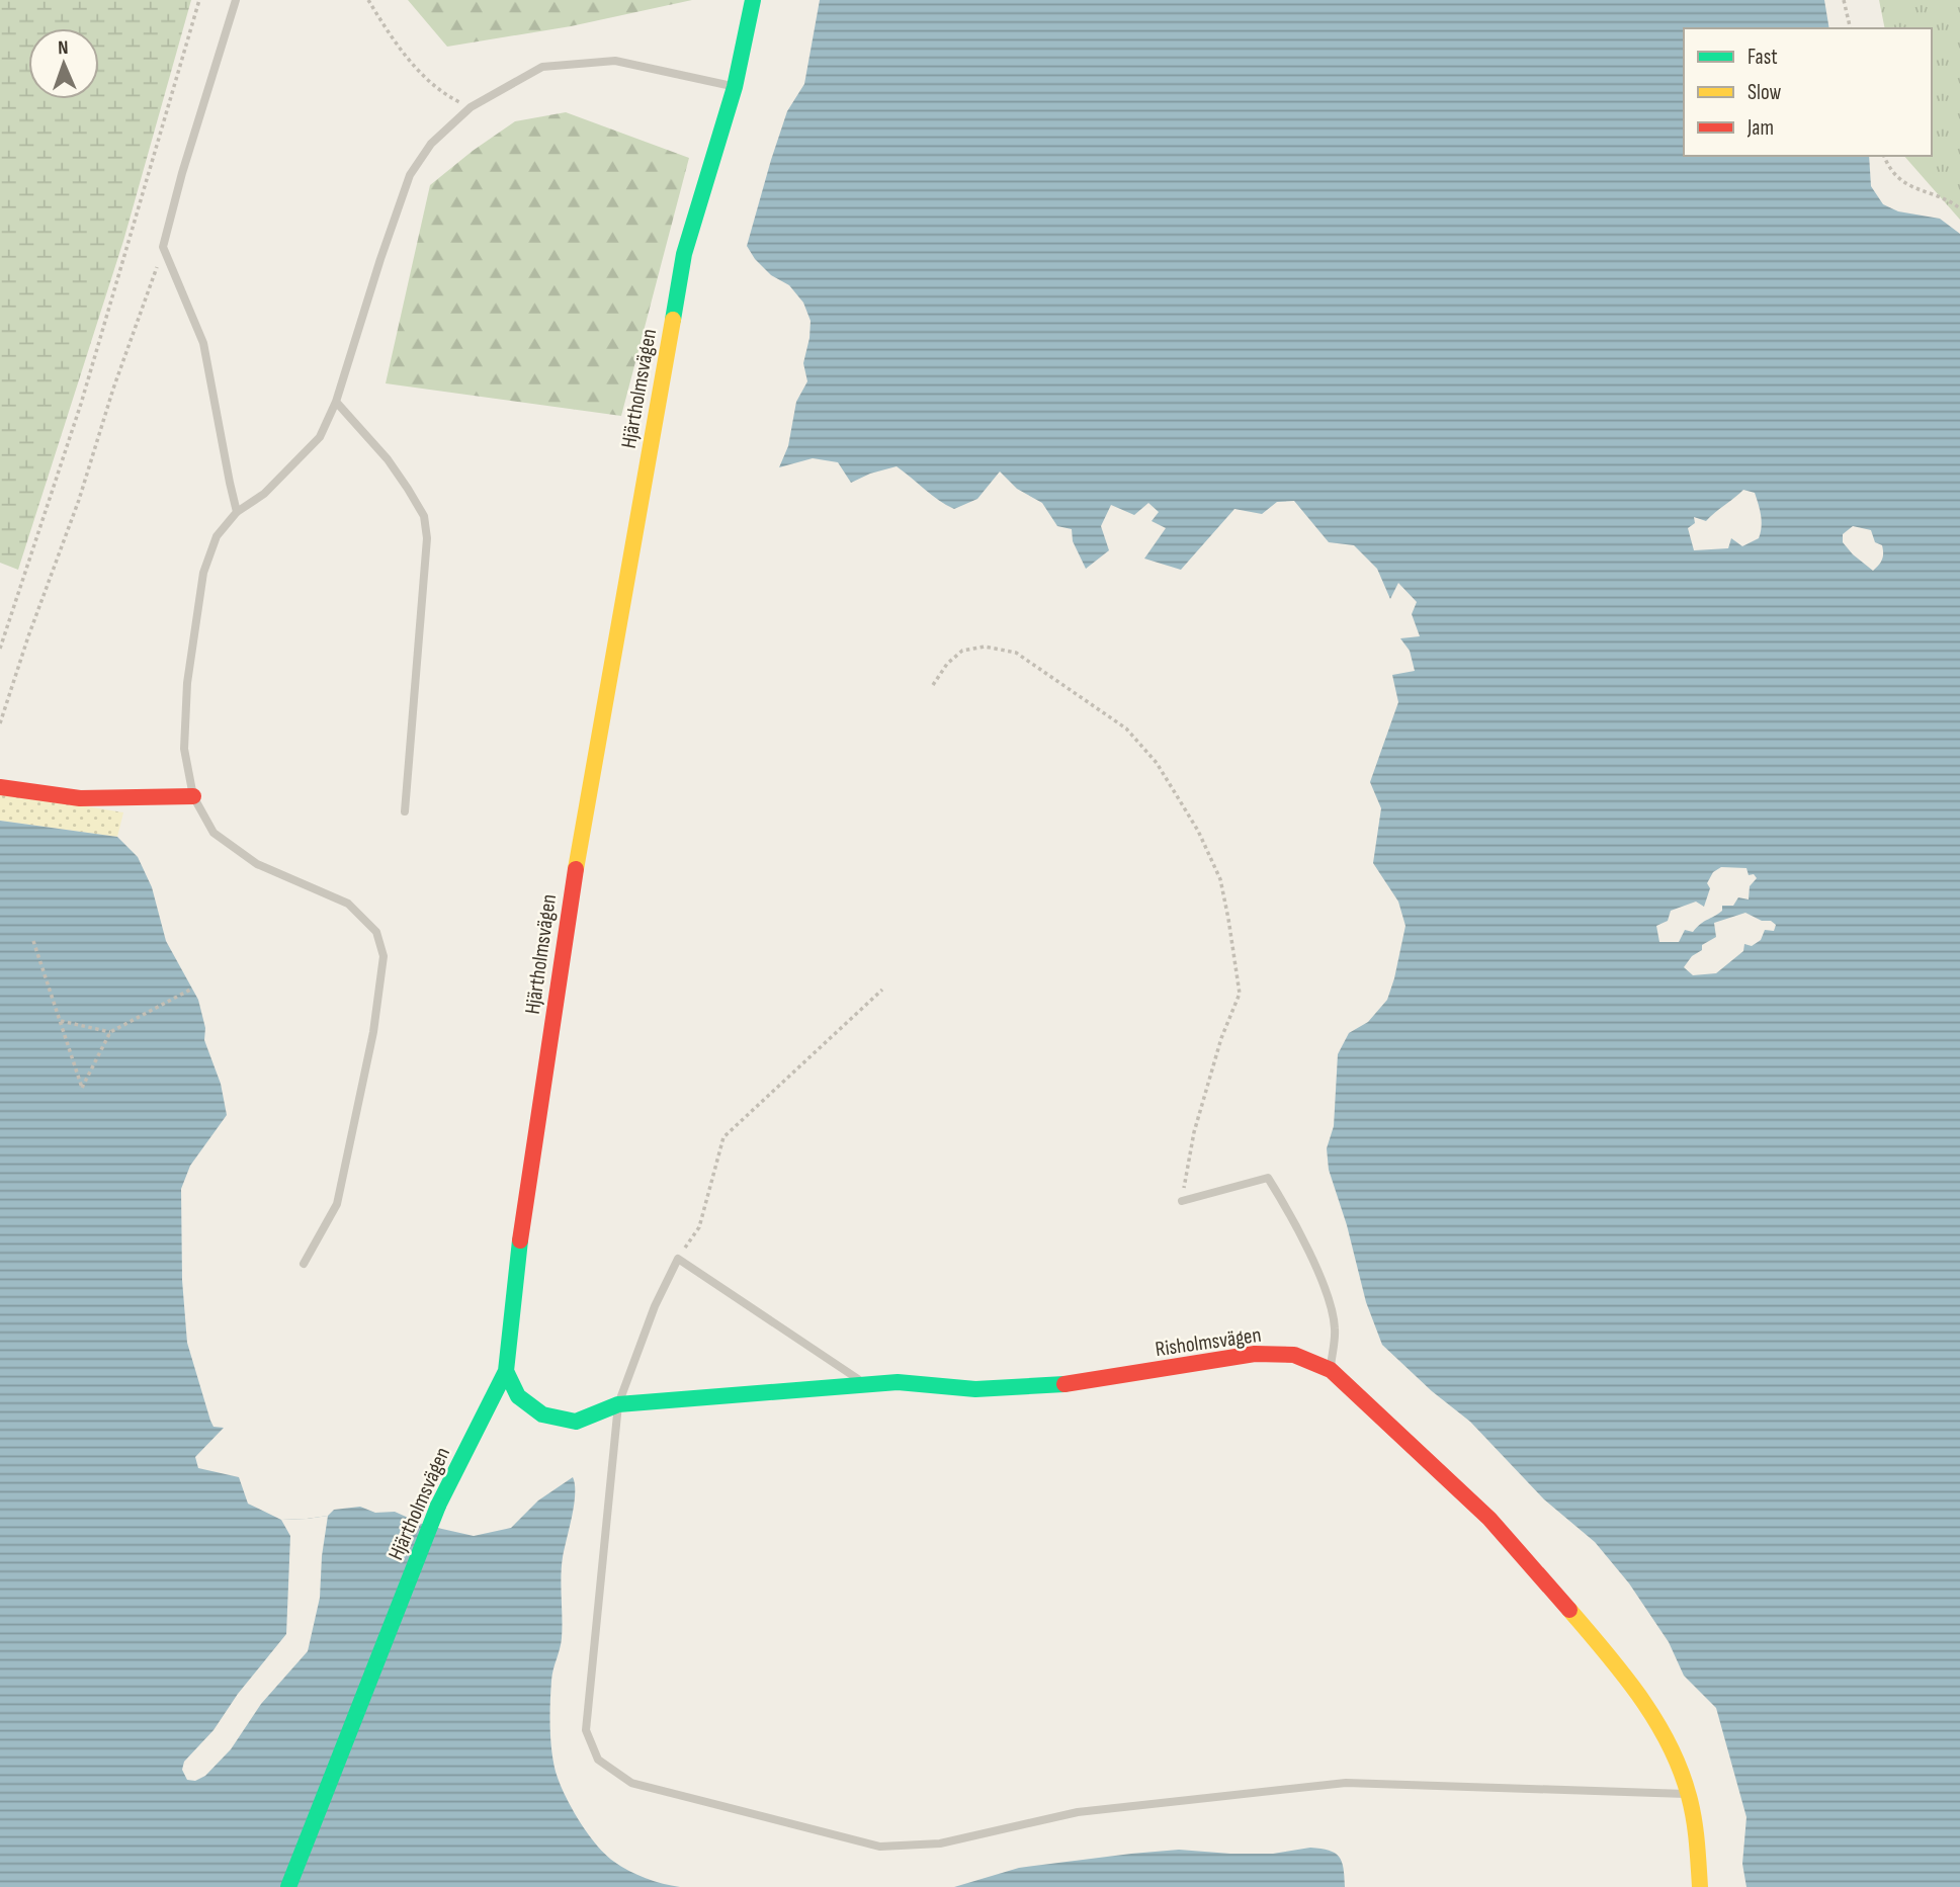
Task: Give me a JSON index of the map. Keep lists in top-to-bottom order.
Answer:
{
  "streets": {
    "street": ["Hjärtholmsvägen", "Risholmsvägen"]
  },
  "crossings": [
    ["Hjärtholmsvägen", "Risholmsvägen"]
  ],
  "legend": ["Fast", "Slow", "Jam"],
  "north": "top"
}
